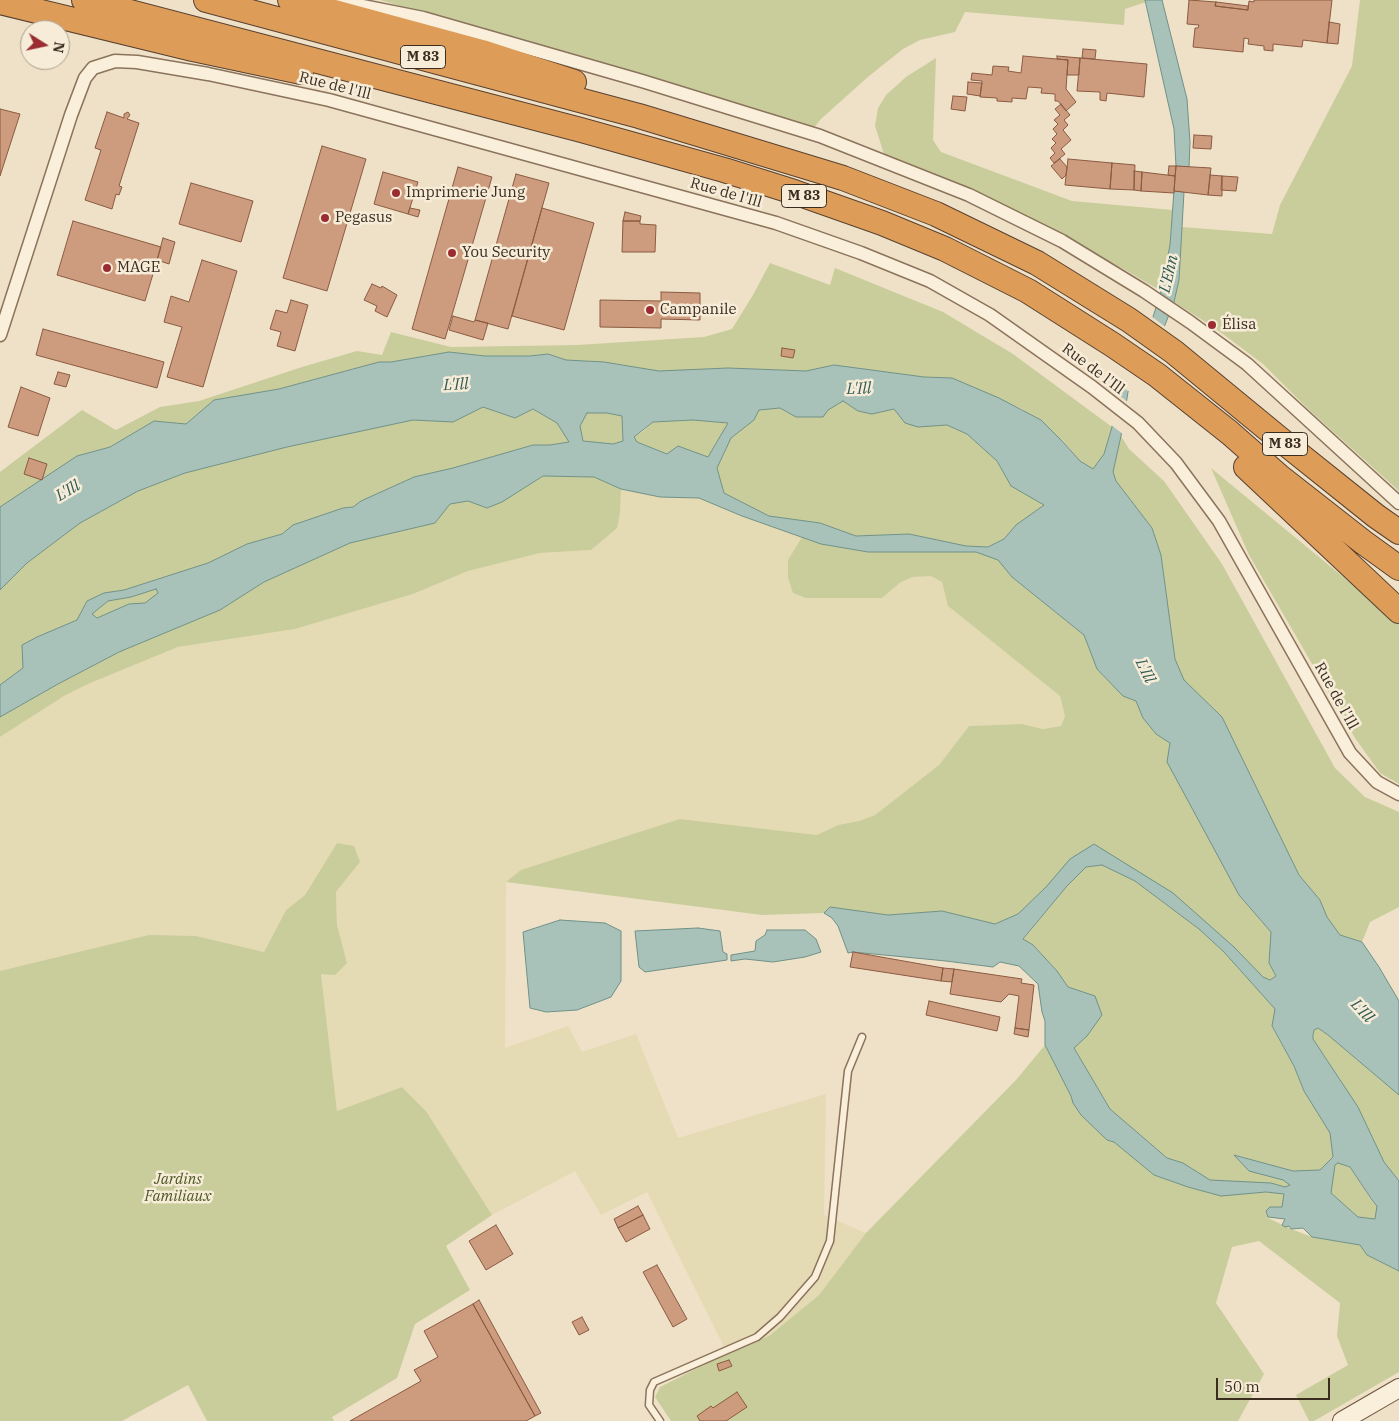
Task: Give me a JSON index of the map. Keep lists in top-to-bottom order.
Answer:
{
  "streets": {
    "highway": ["M 83"],
    "street": ["Rue de l'Ill"]
  },
  "water": ["L'Ehn", "L'Ill"],
  "parks": ["Jardins Familiaux"],
  "places": [
    "Imprimerie Jung",
    "Pegasus",
    "You Security",
    "MAGE",
    "Campanile",
    "Élisa"
  ],
  "scale_bar": "50 m",
  "north": "right"
}
